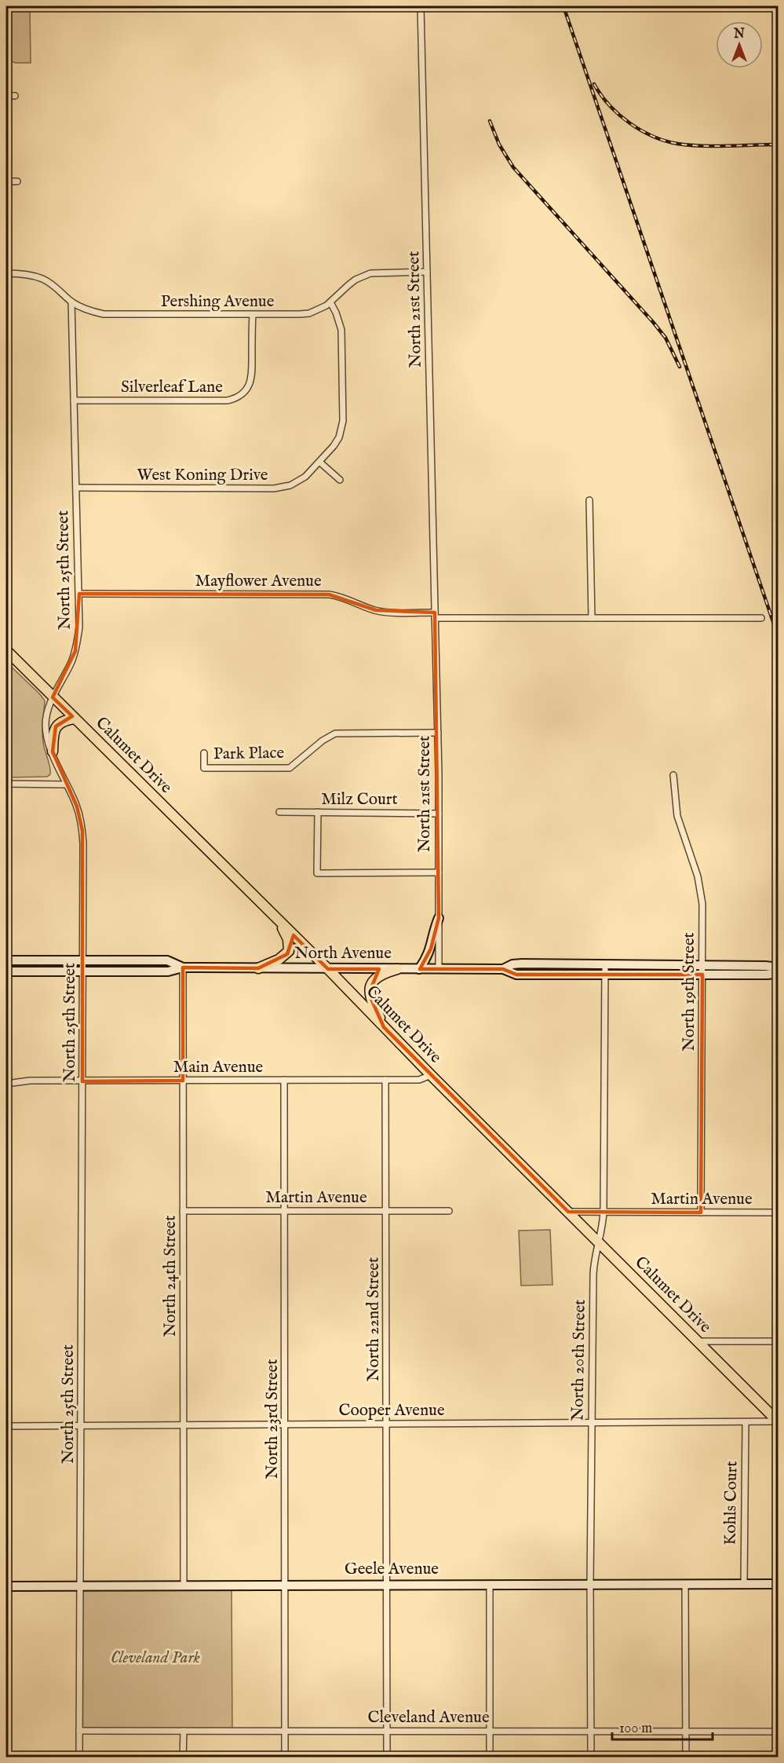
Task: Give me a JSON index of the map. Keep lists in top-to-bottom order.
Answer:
{
  "streets": {
    "main road": ["Calumet Drive", "North Avenue", "Geele Avenue"],
    "street": [
      "Pershing Avenue",
      "North 21st Street",
      "Silverleaf Lane",
      "West Koning Drive",
      "North 25th Street",
      "Mayflower Avenue",
      "Park Place",
      "Milz Court",
      "North 19th Street",
      "Main Avenue",
      "Martin Avenue",
      "North 24th Street",
      "North 22nd Street",
      "North 20th Street",
      "Cooper Avenue",
      "North 23rd Street",
      "Kohls Court",
      "Cleveland Avenue"
    ]
  },
  "crossings": [
    ["Pershing Avenue", "North 21st Street"],
    ["Pershing Avenue", "Silverleaf Lane"],
    ["Pershing Avenue", "West Koning Drive"],
    ["Pershing Avenue", "North 25th Street"],
    ["North 21st Street", "Mayflower Avenue"],
    ["North 21st Street", "Park Place"],
    ["North 21st Street", "Milz Court"],
    ["North 21st Street", "North Avenue"],
    ["Silverleaf Lane", "North 25th Street"],
    ["West Koning Drive", "North 25th Street"],
    ["North 25th Street", "Mayflower Avenue"],
    ["North 25th Street", "Calumet Drive"],
    ["North 25th Street", "North Avenue"],
    ["North 25th Street", "Main Avenue"],
    ["North 25th Street", "Cooper Avenue"],
    ["North 25th Street", "Geele Avenue"],
    ["North 25th Street", "Cleveland Avenue"],
    ["Calumet Drive", "North Avenue"],
    ["Calumet Drive", "Main Avenue"],
    ["Calumet Drive", "Martin Avenue"],
    ["Calumet Drive", "North 20th Street"],
    ["Calumet Drive", "Cooper Avenue"],
    ["North Avenue", "North 19th Street"],
    ["North Avenue", "North 24th Street"],
    ["North Avenue", "North 20th Street"],
    ["North 19th Street", "Martin Avenue"],
    ["Main Avenue", "North 24th Street"],
    ["Main Avenue", "North 22nd Street"],
    ["Main Avenue", "North 23rd Street"],
    ["Martin Avenue", "North 24th Street"],
    ["Martin Avenue", "North 22nd Street"],
    ["Martin Avenue", "North 20th Street"],
    ["Martin Avenue", "North 23rd Street"],
    ["North 24th Street", "Cooper Avenue"],
    ["North 24th Street", "Geele Avenue"],
    ["North 22nd Street", "Cooper Avenue"],
    ["North 22nd Street", "Geele Avenue"],
    ["North 22nd Street", "Cleveland Avenue"],
    ["North 20th Street", "Cooper Avenue"],
    ["North 20th Street", "Geele Avenue"],
    ["North 20th Street", "Cleveland Avenue"],
    ["Cooper Avenue", "North 23rd Street"],
    ["Cooper Avenue", "Kohls Court"],
    ["North 23rd Street", "Geele Avenue"],
    ["North 23rd Street", "Cleveland Avenue"],
    ["Kohls Court", "Geele Avenue"]
  ],
  "parks": ["Cleveland Park"],
  "scale_bar": "100 m",
  "north": "top"
}
